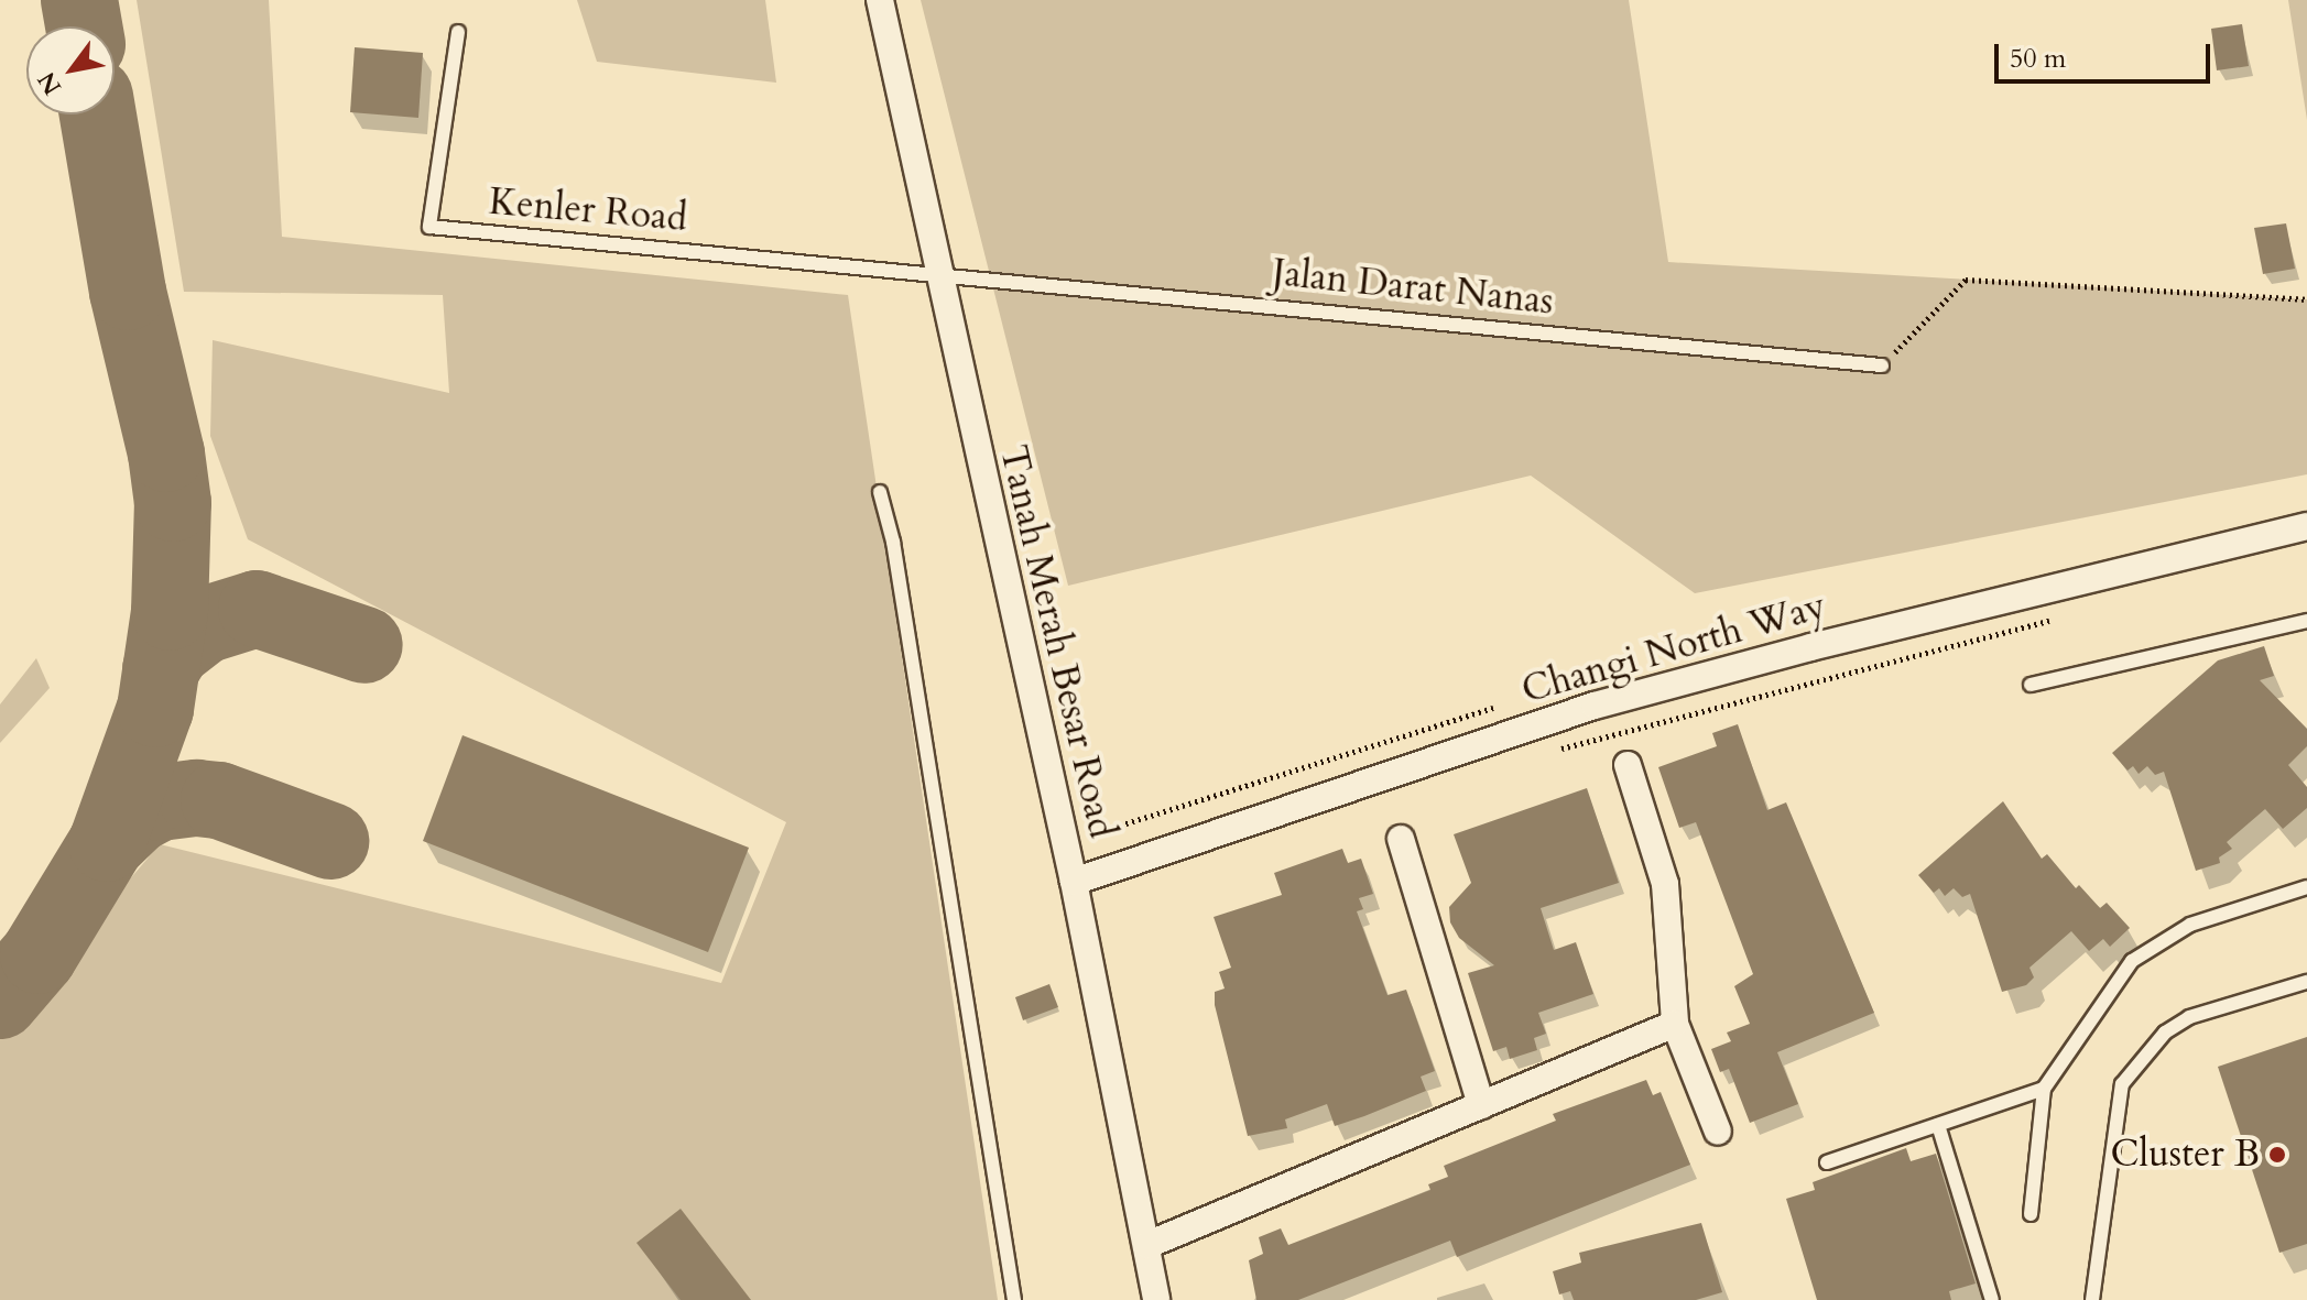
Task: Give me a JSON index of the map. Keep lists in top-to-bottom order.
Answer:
{
  "streets": {
    "street": ["Tanah Merah Besar Road", "Changi North Way"],
    "lane": ["Kenler Road", "Jalan Darat Nanas"]
  },
  "crossings": [
    ["Kenler Road", "Jalan Darat Nanas"],
    ["Kenler Road", "Tanah Merah Besar Road"],
    ["Jalan Darat Nanas", "Tanah Merah Besar Road"],
    ["Tanah Merah Besar Road", "Changi North Way"]
  ],
  "places": ["Cluster B"],
  "scale_bar": "50 m",
  "north": "bottom left"
}
